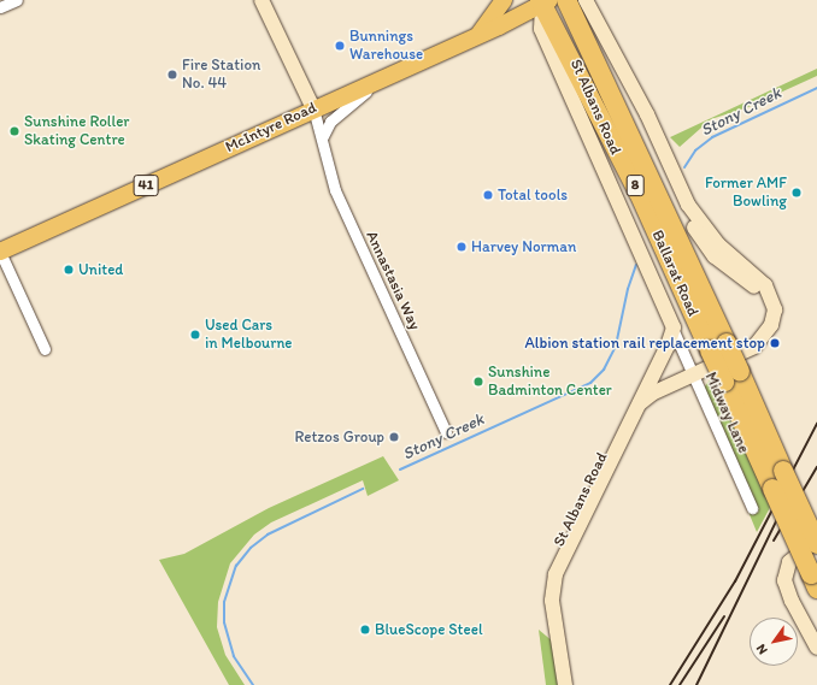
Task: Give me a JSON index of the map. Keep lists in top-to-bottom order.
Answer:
{
  "streets": {
    "highway": ["8", "Ballarat Road"],
    "main road": ["St Albans Road", "McIntyre Road", "41"],
    "street": ["Annastasia Way", "Midway Lane"]
  },
  "crossings": [
    ["St Albans Road", "McIntyre Road"],
    ["St Albans Road", "41"],
    ["St Albans Road", "Ballarat Road"],
    ["St Albans Road", "Midway Lane"],
    ["McIntyre Road", "41"],
    ["McIntyre Road", "Ballarat Road"],
    ["McIntyre Road", "Annastasia Way"],
    ["41", "Ballarat Road"]
  ],
  "water": ["Stony Creek"],
  "places": [
    "Bunnings Warehouse",
    "Fire Station No. 44",
    "Sunshine Roller Skating Centre",
    "Former AMF Bowling",
    "Total tools",
    "Harvey Norman",
    "United",
    "Used Cars in Melbourne",
    "Albion station rail replacement stop",
    "Sunshine Badminton Center",
    "Retzos Group",
    "BlueScope Steel"
  ],
  "north": "bottom left"
}
